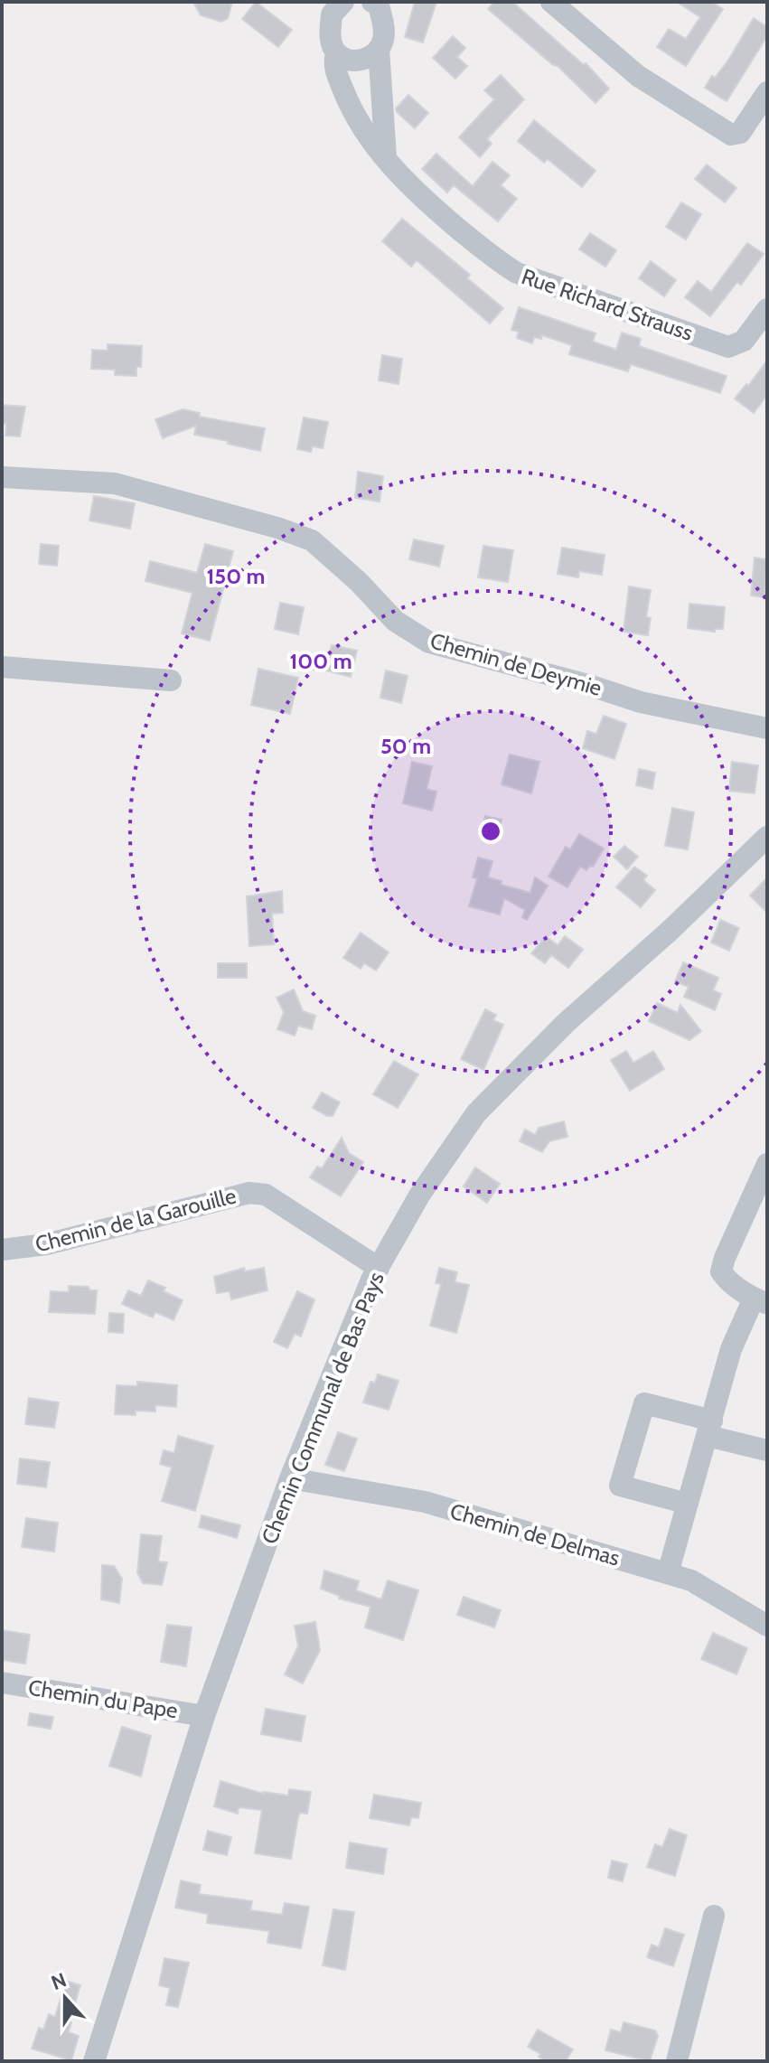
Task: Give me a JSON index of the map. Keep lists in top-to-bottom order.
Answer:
{
  "streets": {
    "street": [
      "Rue Richard Strauss",
      "Chemin de Deymie",
      "Chemin de la Garouille",
      "Chemin Communal de Bas Pays",
      "Chemin de Delmas",
      "Chemin du Pape"
    ]
  },
  "crossings": [
    ["Chemin de la Garouille", "Chemin Communal de Bas Pays"],
    ["Chemin Communal de Bas Pays", "Chemin de Delmas"],
    ["Chemin Communal de Bas Pays", "Chemin du Pape"]
  ],
  "north": "top",
  "rings": ["150 m", "100 m", "50 m"]
}
